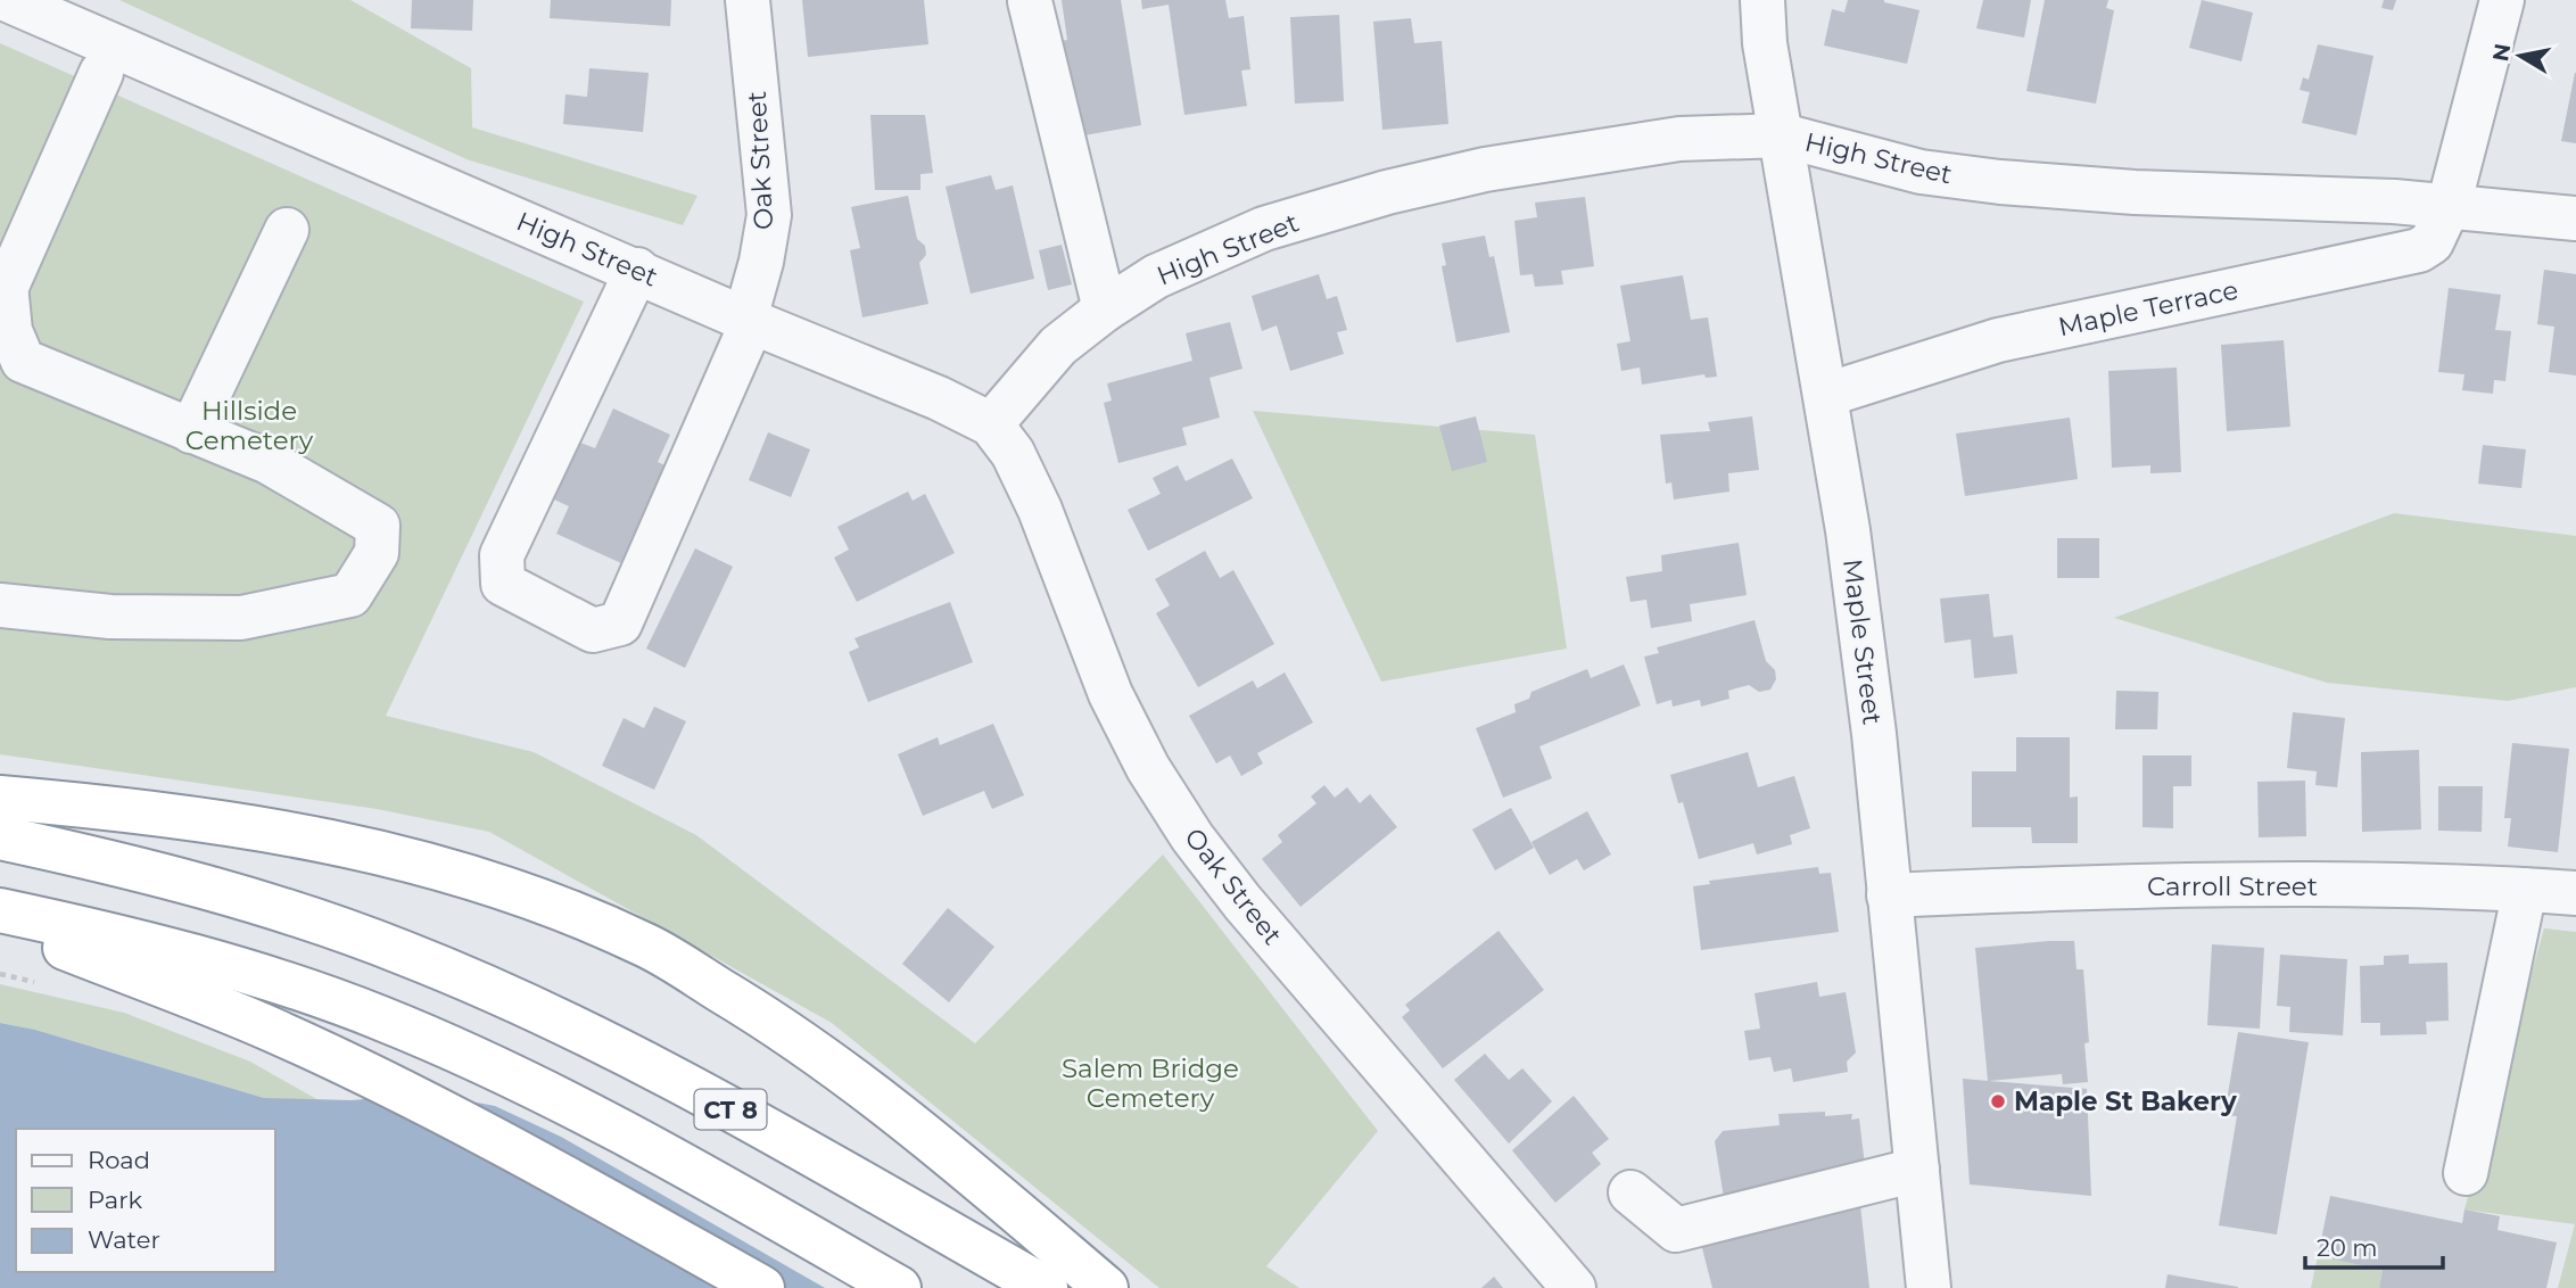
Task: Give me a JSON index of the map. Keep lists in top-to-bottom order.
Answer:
{
  "streets": {
    "highway": ["CT 8"],
    "street": [
      "High Street",
      "Oak Street",
      "Maple Terrace",
      "Maple Street",
      "Carroll Street"
    ]
  },
  "crossings": [
    ["High Street", "Oak Street"],
    ["High Street", "Maple Terrace"],
    ["High Street", "Maple Street"],
    ["Maple Terrace", "Maple Street"],
    ["Maple Street", "Carroll Street"]
  ],
  "parks": ["Hillside Cemetery", "Salem Bridge Cemetery"],
  "places": ["Maple St Bakery"],
  "legend": ["Road", "Park", "Water"],
  "scale_bar": "20 m",
  "north": "left"
}
